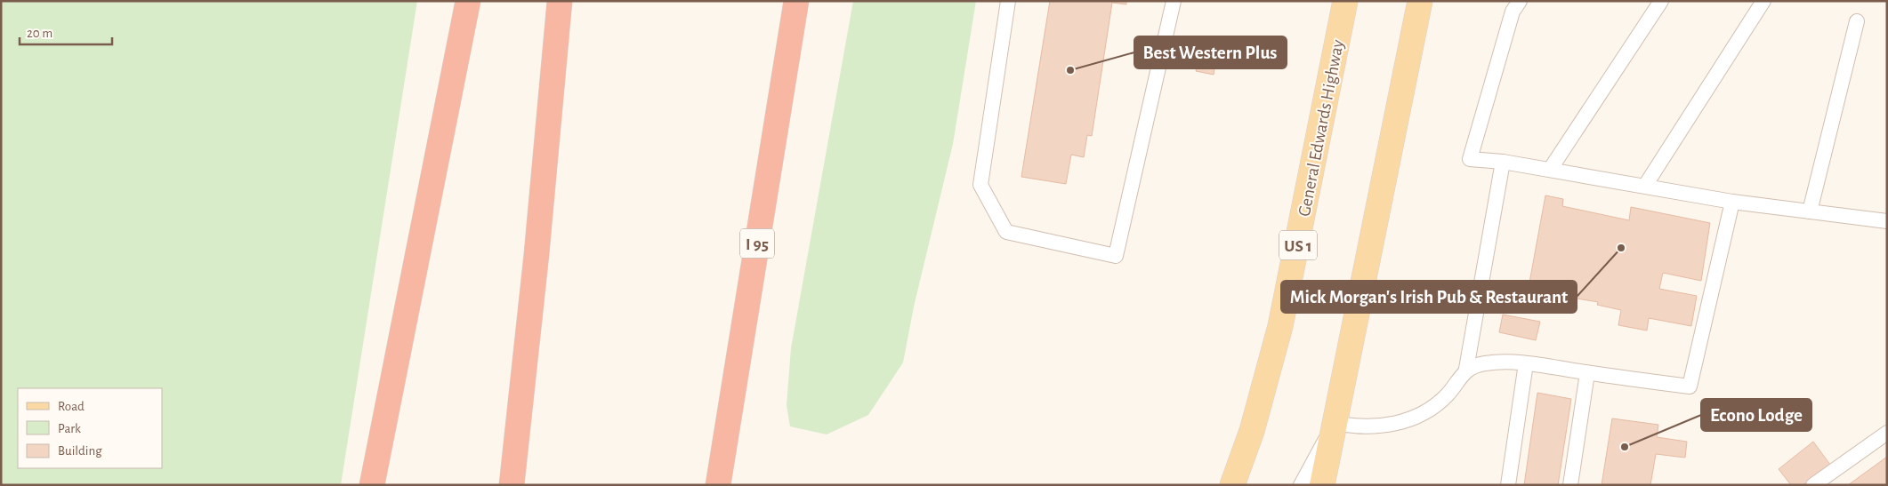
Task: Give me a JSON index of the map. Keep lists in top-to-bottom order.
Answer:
{
  "streets": {
    "highway": ["I 95"],
    "main road": ["General Edwards Highway", "US 1"]
  },
  "places": ["Best Western Plus", "Mick Morgan's Irish Pub & Restaurant", "Econo Lodge"],
  "legend": ["Road", "Park", "Building"],
  "scale_bar": "20 m"
}
